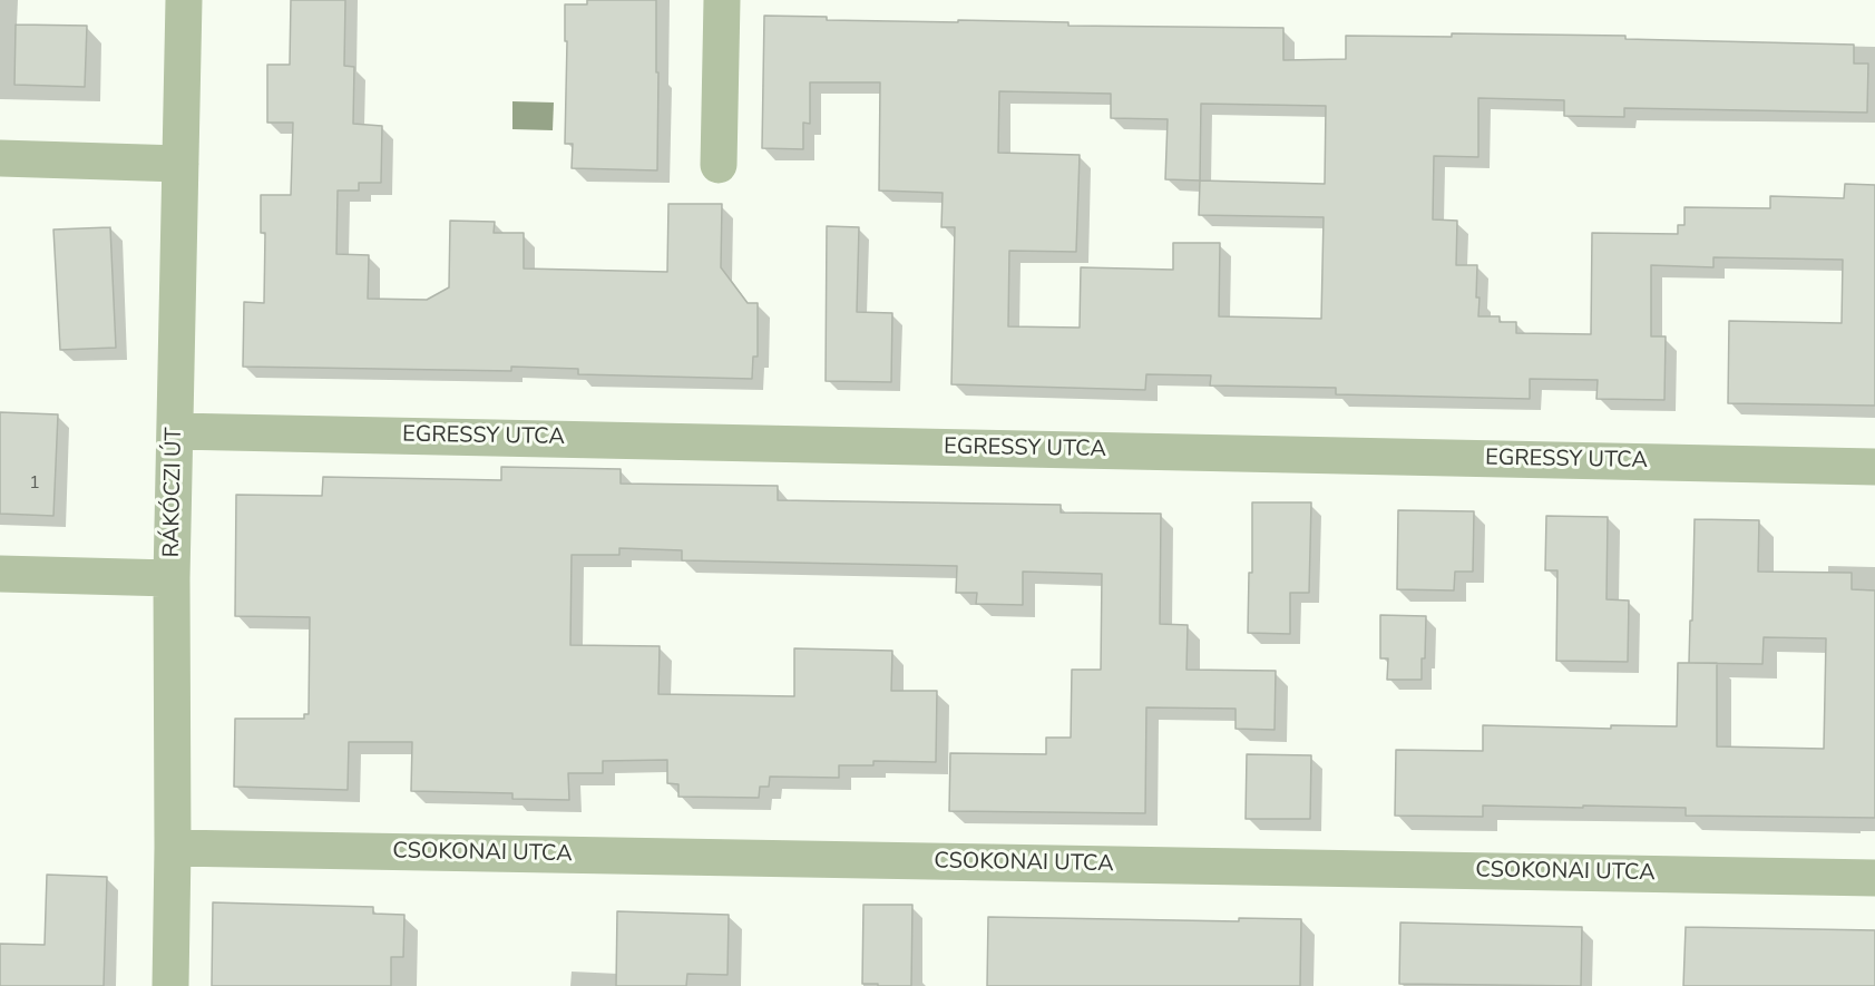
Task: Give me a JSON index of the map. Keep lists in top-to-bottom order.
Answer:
{
  "streets": {
    "street": ["EGRESSY UTCA", "RÁKÓCZI ÚT", "CSOKONAI UTCA"]
  },
  "crossings": [
    ["EGRESSY UTCA", "RÁKÓCZI ÚT"],
    ["RÁKÓCZI ÚT", "CSOKONAI UTCA"]
  ],
  "house_numbers": ["1"]
}
